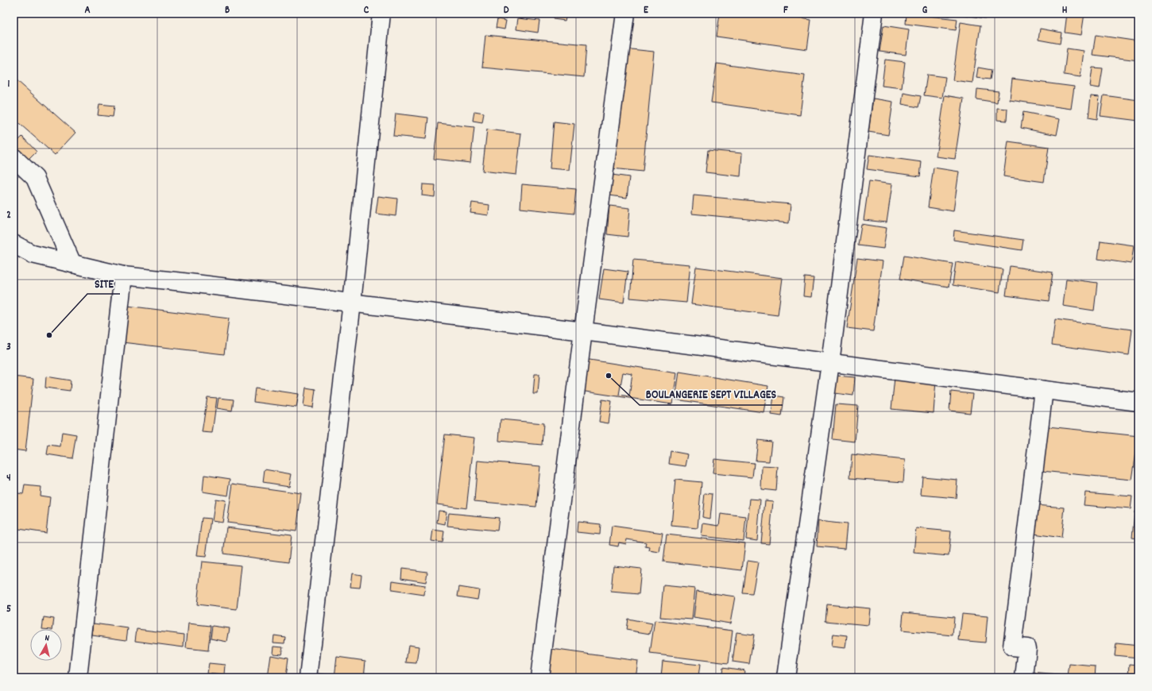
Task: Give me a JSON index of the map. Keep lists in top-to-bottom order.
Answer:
{
  "places": ["SITE", "BOULANGERIE SEPT VILLAGES"],
  "north": "top",
  "grid": {
    "columns": [
      "A",
      "B",
      "C",
      "D",
      "E",
      "F",
      "G",
      "H"
    ],
    "rows": [
      "1",
      "2",
      "3",
      "4",
      "5"
    ]
  }
}
